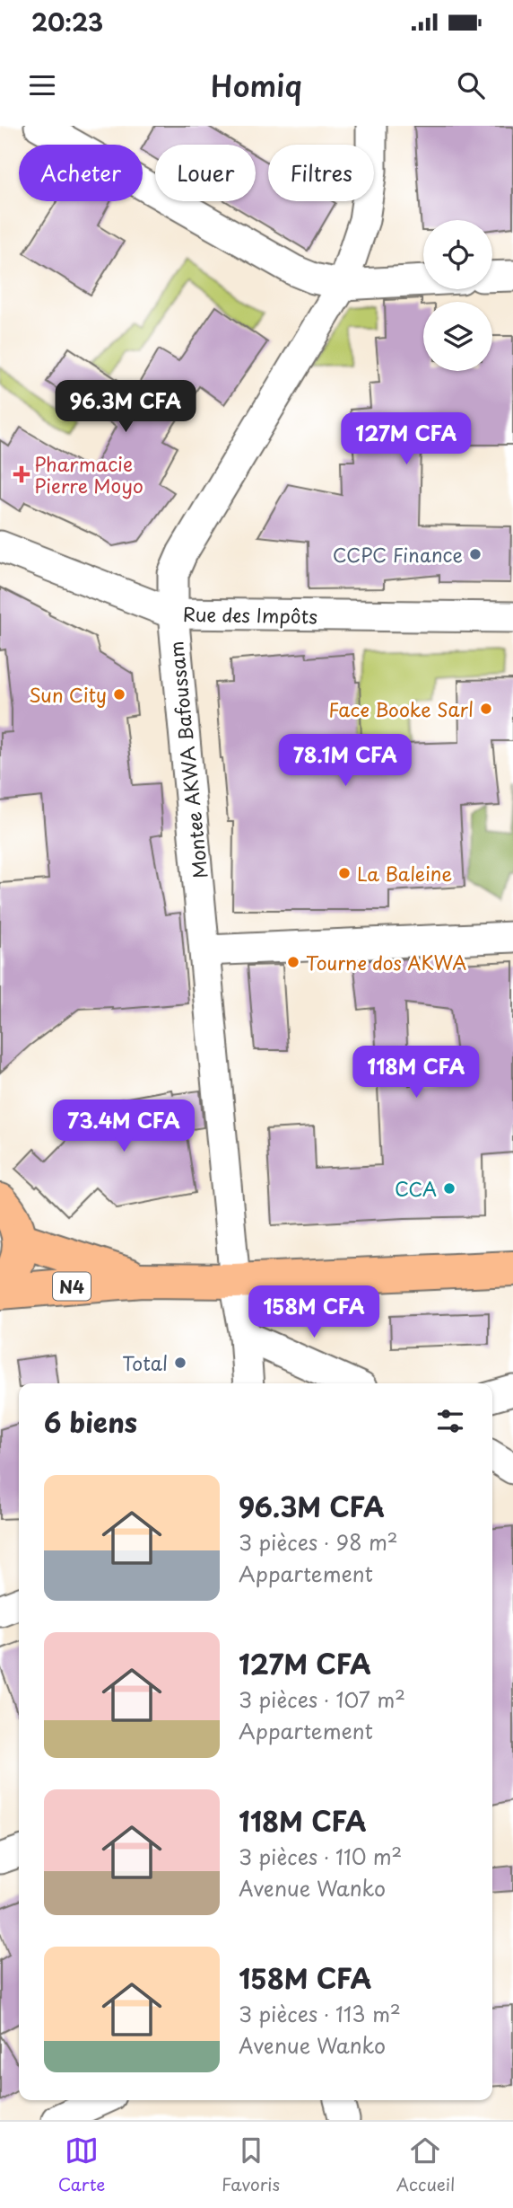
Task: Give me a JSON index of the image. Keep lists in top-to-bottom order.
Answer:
{
  "streets": {
    "highway": ["N4"],
    "street": ["Rue des Impôts", "Montee AKWA Bafoussam"]
  },
  "crossings": [
    ["Rue des Impôts", "Montee AKWA Bafoussam"],
    ["Montee AKWA Bafoussam", "N4"]
  ],
  "places": {
    "health": ["Pharmacie Pierre Moyo"],
    "other": [
      "CCPC Finance",
      "Sun City",
      "Face Booke Sarl",
      "La Baleine",
      "Tourne dos AKWA",
      "CCA",
      "Total"
    ]
  },
  "page": {
    "status": "20:23",
    "header": "Homiq",
    "chip": ["Acheter", "Louer", "Filtres"],
    "price": [
      "96.3M CFA",
      "127M CFA",
      "78.1M CFA",
      "118M CFA",
      "73.4M CFA",
      "158M CFA"
    ],
    "heading": "6 biens",
    "list": [
      {
        "name": "96.3M CFA",
        "note": "3 pièces · 98 m² · Appartement"
      },
      {
        "name": "127M CFA",
        "note": "3 pièces · 107 m² · Appartement"
      },
      {
        "name": "118M CFA",
        "note": "3 pièces · 110 m² · Avenue Wanko"
      },
      {
        "name": "158M CFA",
        "note": "3 pièces · 113 m² · Avenue Wanko"
      }
    ],
    "tabs": ["Carte", "Favoris", "Accueil"]
  }
}
